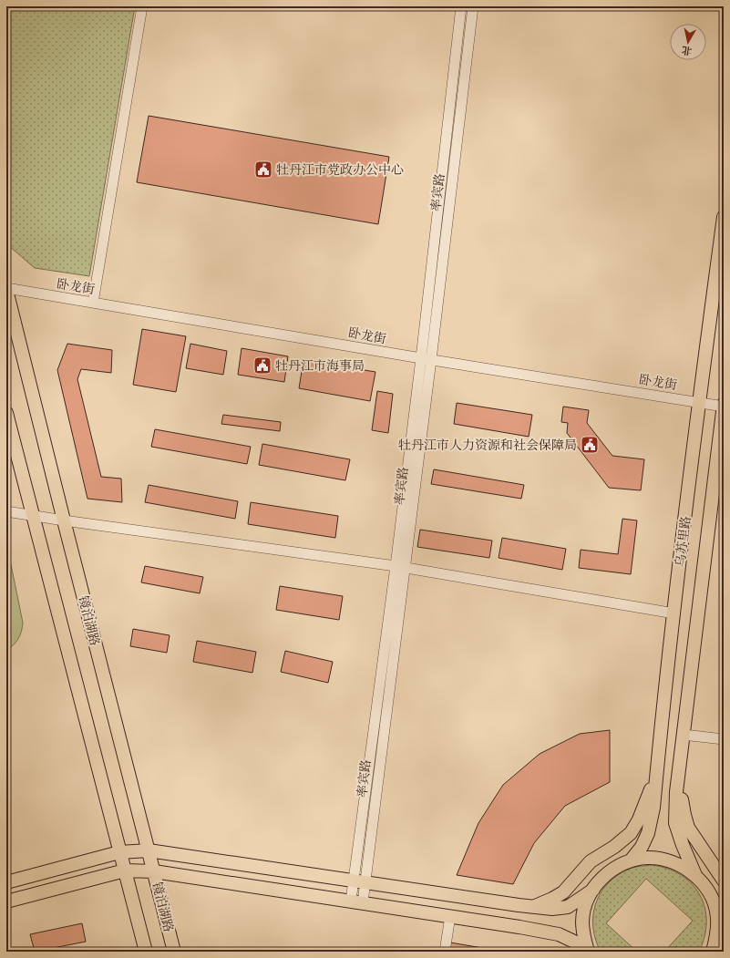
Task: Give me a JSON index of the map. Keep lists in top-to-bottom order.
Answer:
{
  "streets": {
    "main road": ["乌苏里路", "镜泊湖路"],
    "street": ["率宾路", "卧龙街"]
  },
  "crossings": [
    ["率宾路", "卧龙街"],
    ["卧龙街", "乌苏里路"],
    ["卧龙街", "镜泊湖路"]
  ],
  "places": {
    "public building": ["牡丹江市党政办公中心", "牡丹江市海事局", "牡丹江市人力资源和社会保障局"]
  },
  "north": "bottom"
}
